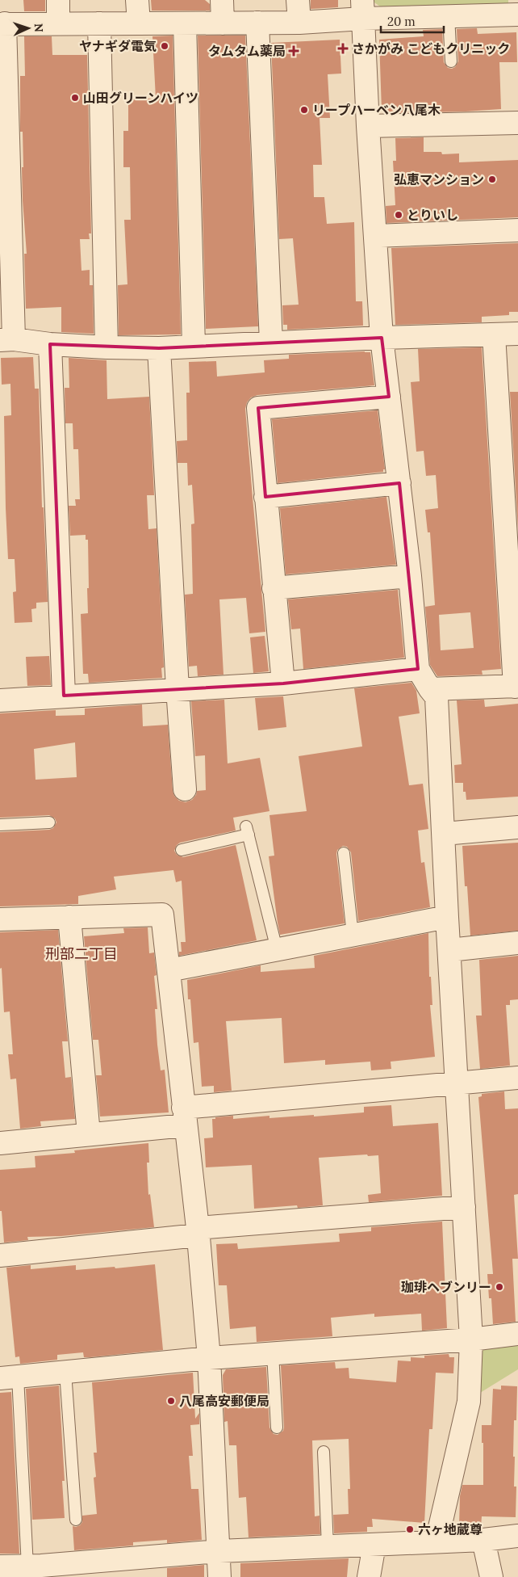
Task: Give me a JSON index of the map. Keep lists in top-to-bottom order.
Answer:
{
  "districts": ["刑部二丁目"],
  "places": {
    "other": [
      "ヤナギダ電気",
      "山田グリーンハイツ",
      "リープハーベン八尾木",
      "弘恵マンション",
      "とりいし",
      "珈琲ヘブンリー",
      "八尾高安郵便局",
      "六ヶ地蔵尊"
    ],
    "health": ["さかがみ こどもクリニック", "タムタム薬局"]
  },
  "scale_bar": "20 m",
  "north": "right"
}
